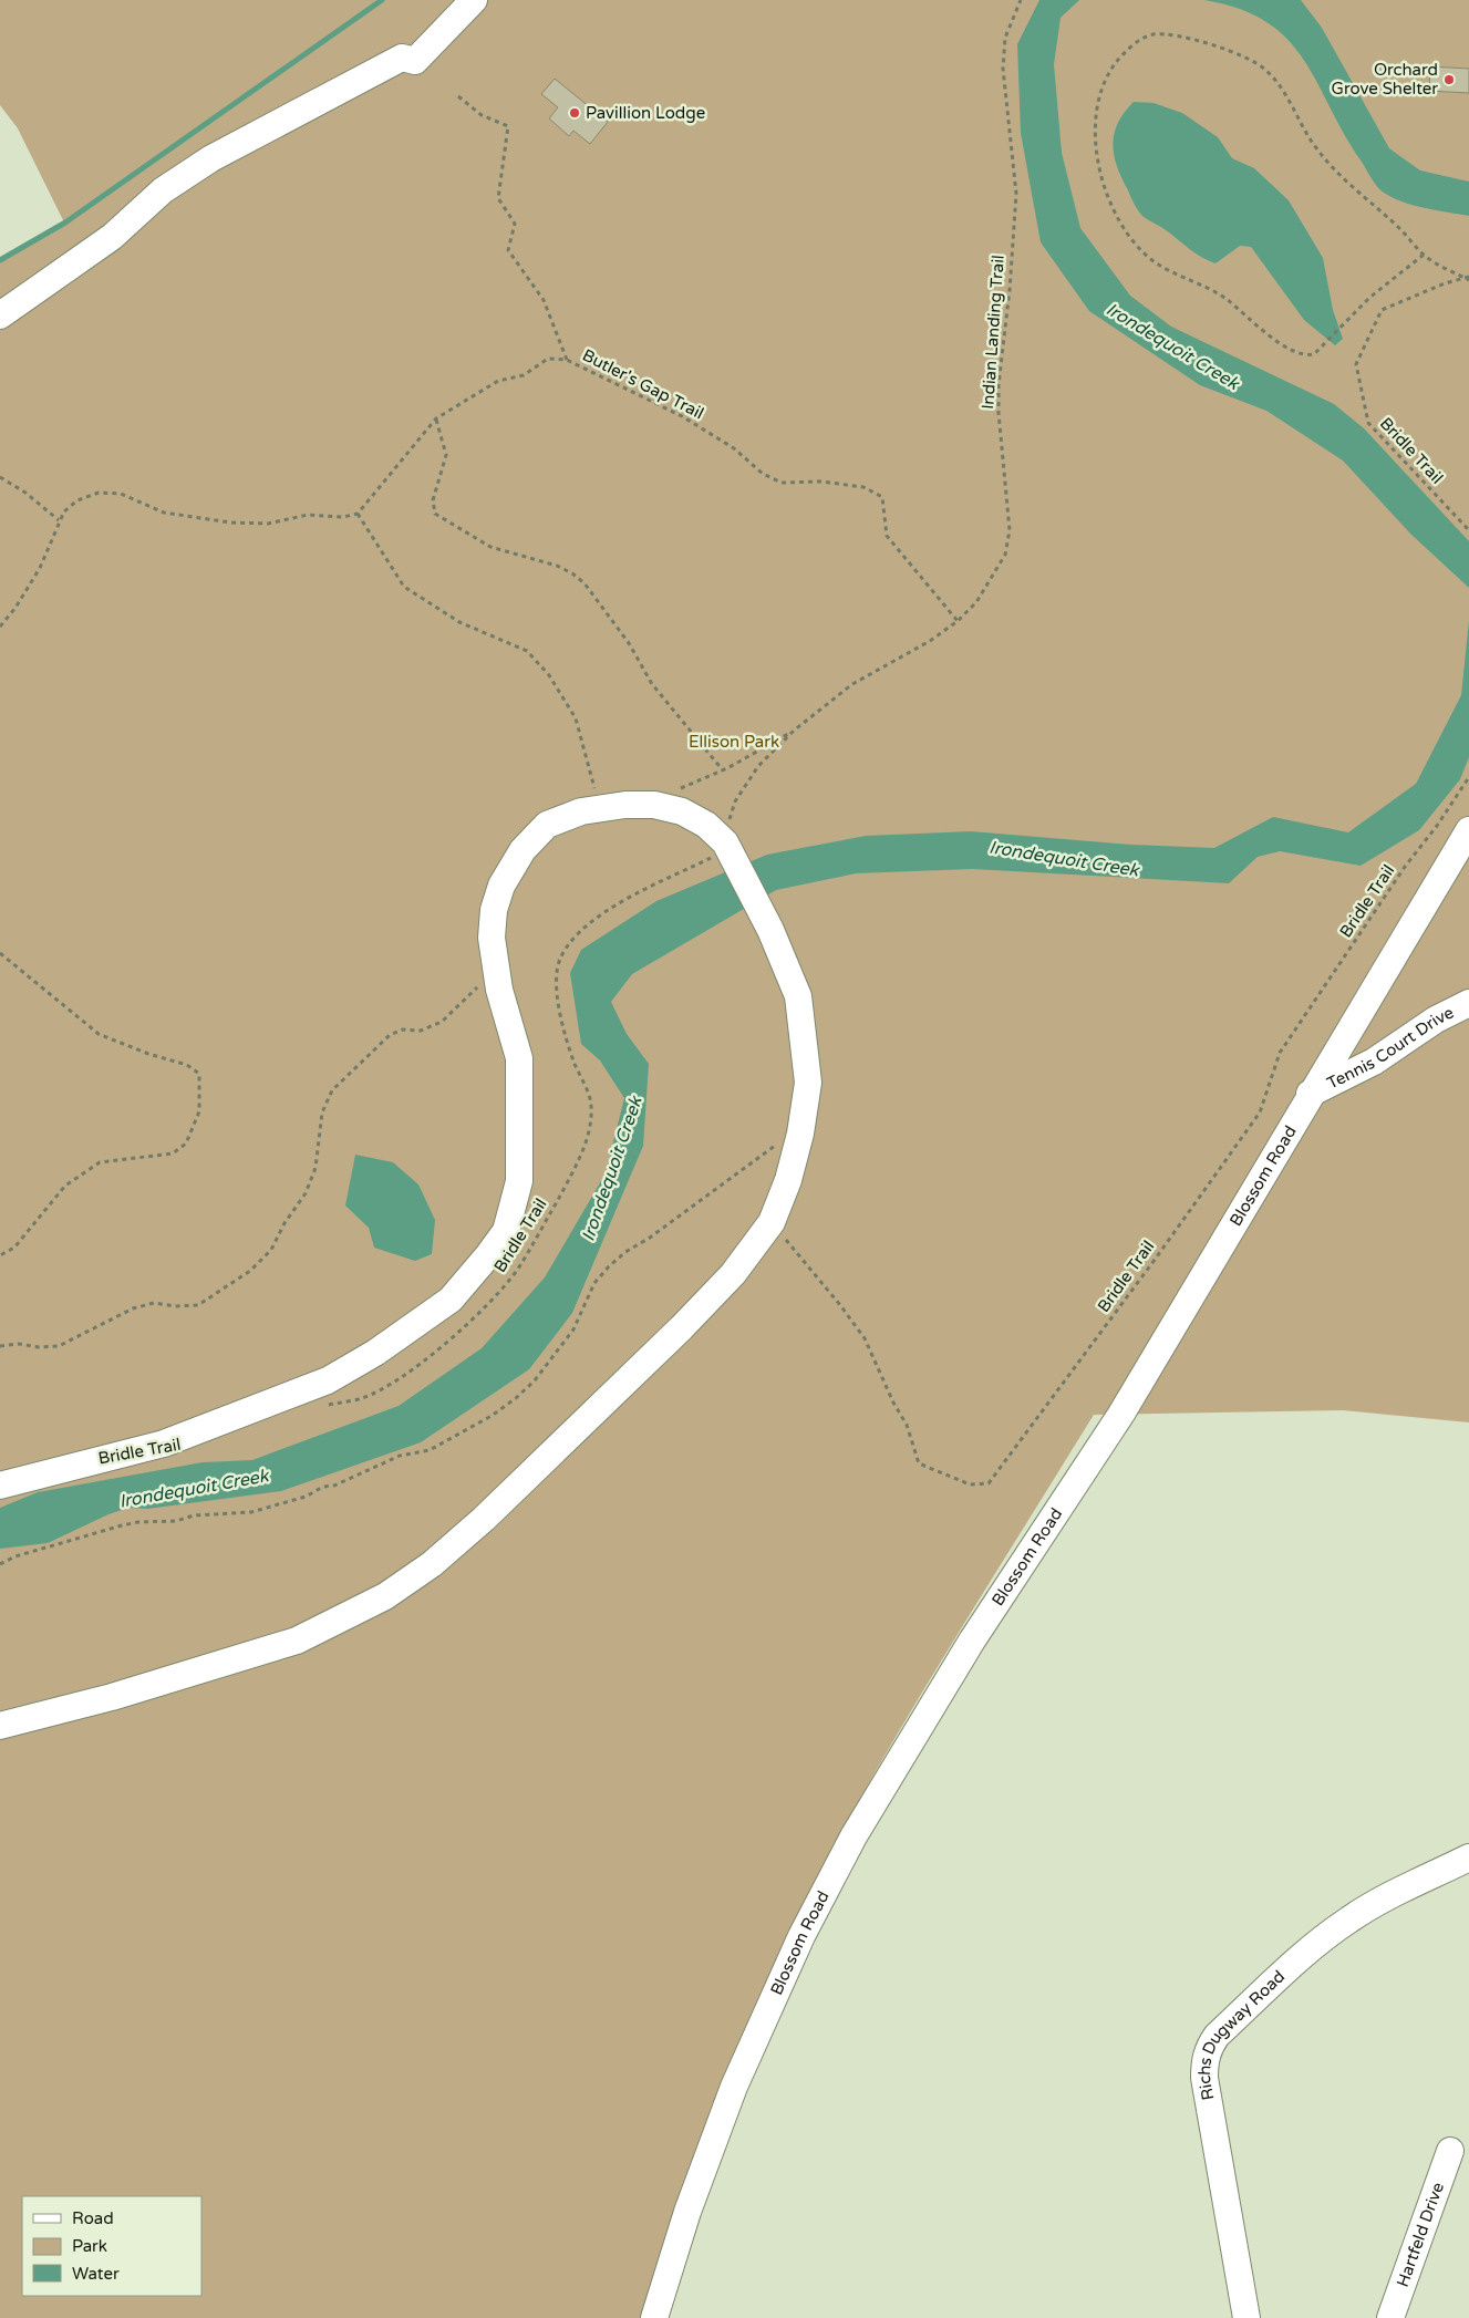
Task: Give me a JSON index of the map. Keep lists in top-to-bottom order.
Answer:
{
  "streets": {
    "street": [
      "Tennis Court Drive",
      "Blossom Road",
      "Richs Dugway Road",
      "Hartfeld Drive"
    ],
    "path": ["Indian Landing Trail", "Butler's Gap Trail", "Bridle Trail"]
  },
  "crossings": [
    ["Indian Landing Trail", "Butler's Gap Trail"],
    ["Indian Landing Trail", "Bridle Trail"],
    ["Tennis Court Drive", "Blossom Road"]
  ],
  "water": ["Irondequoit Creek"],
  "parks": ["Ellison Park"],
  "places": ["Orchard Grove Shelter", "Pavillion Lodge"],
  "legend": ["Road", "Park", "Water"]
}
